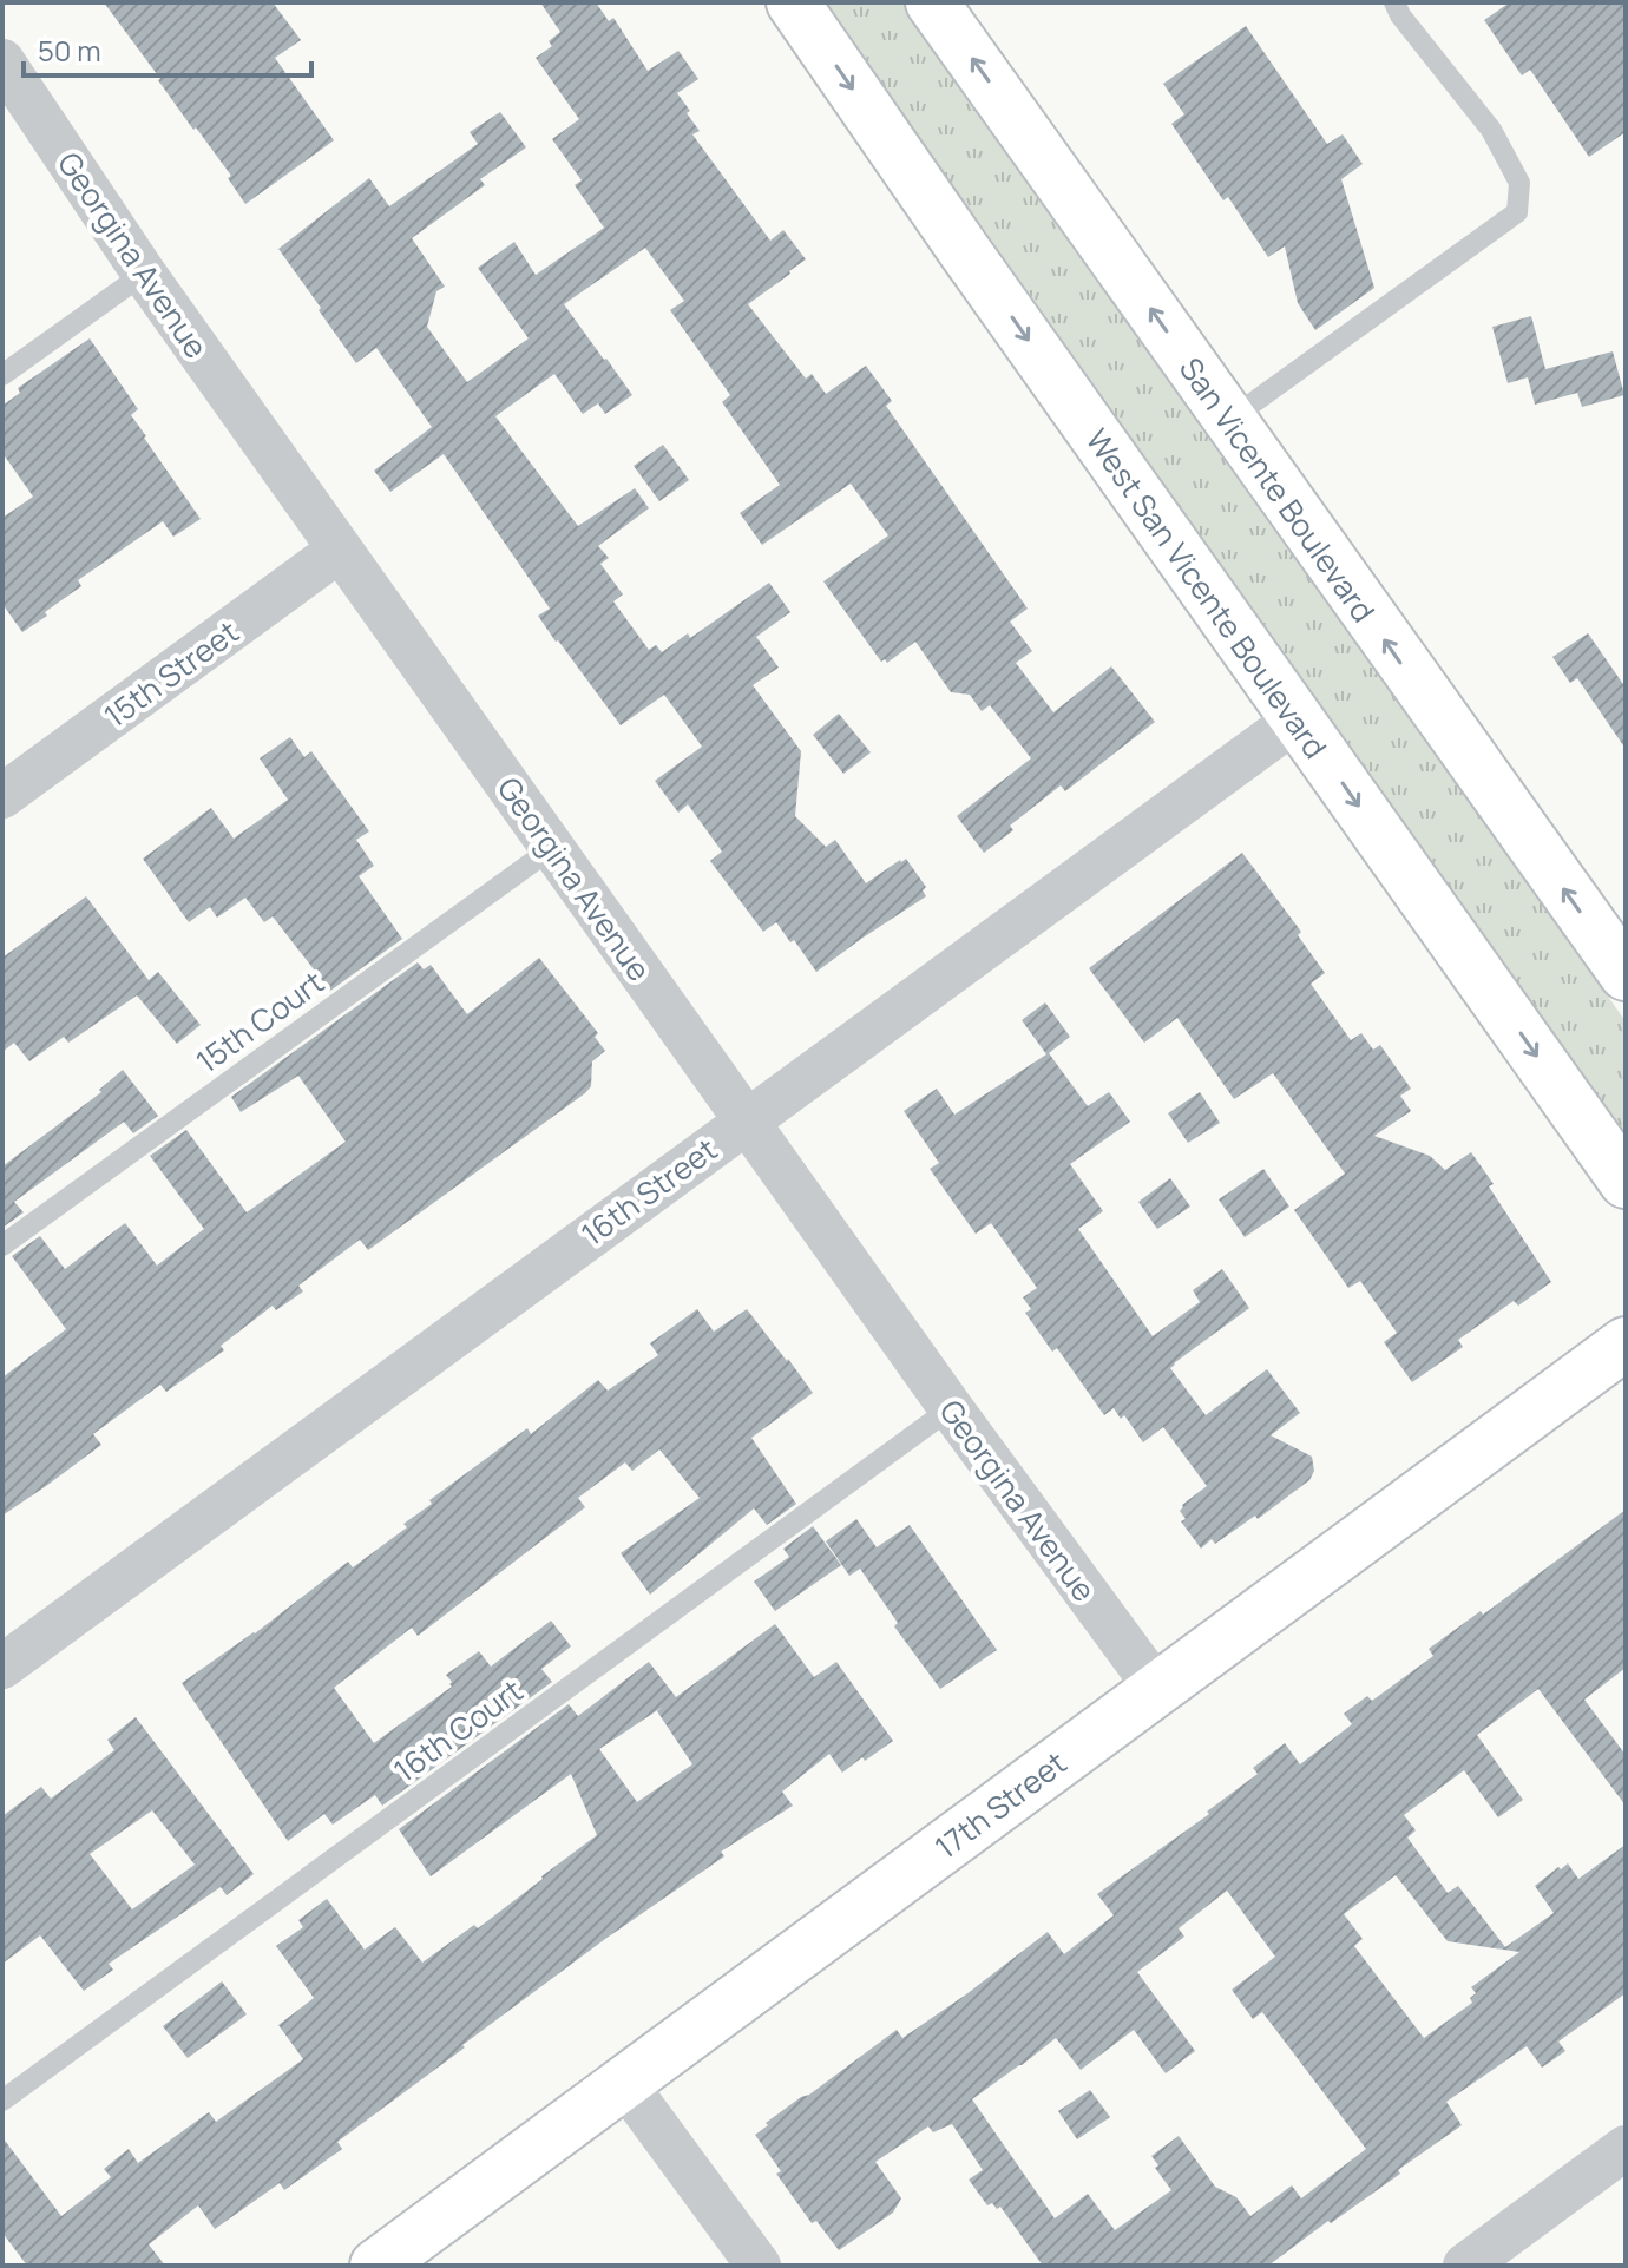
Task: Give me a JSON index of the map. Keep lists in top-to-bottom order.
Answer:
{
  "streets": {
    "main road": ["San Vicente Boulevard", "West San Vicente Boulevard", "17th Street"],
    "street": ["Georgina Avenue", "15th Street", "16th Street"],
    "lane": ["15th Court", "16th Court"]
  },
  "crossings": [
    ["Georgina Avenue", "15th Street"],
    ["Georgina Avenue", "15th Court"],
    ["Georgina Avenue", "16th Street"],
    ["Georgina Avenue", "16th Court"],
    ["Georgina Avenue", "17th Street"],
    ["West San Vicente Boulevard", "16th Street"]
  ],
  "one_way": ["San Vicente Boulevard", "West San Vicente Boulevard"],
  "scale_bar": "50 m"
}
